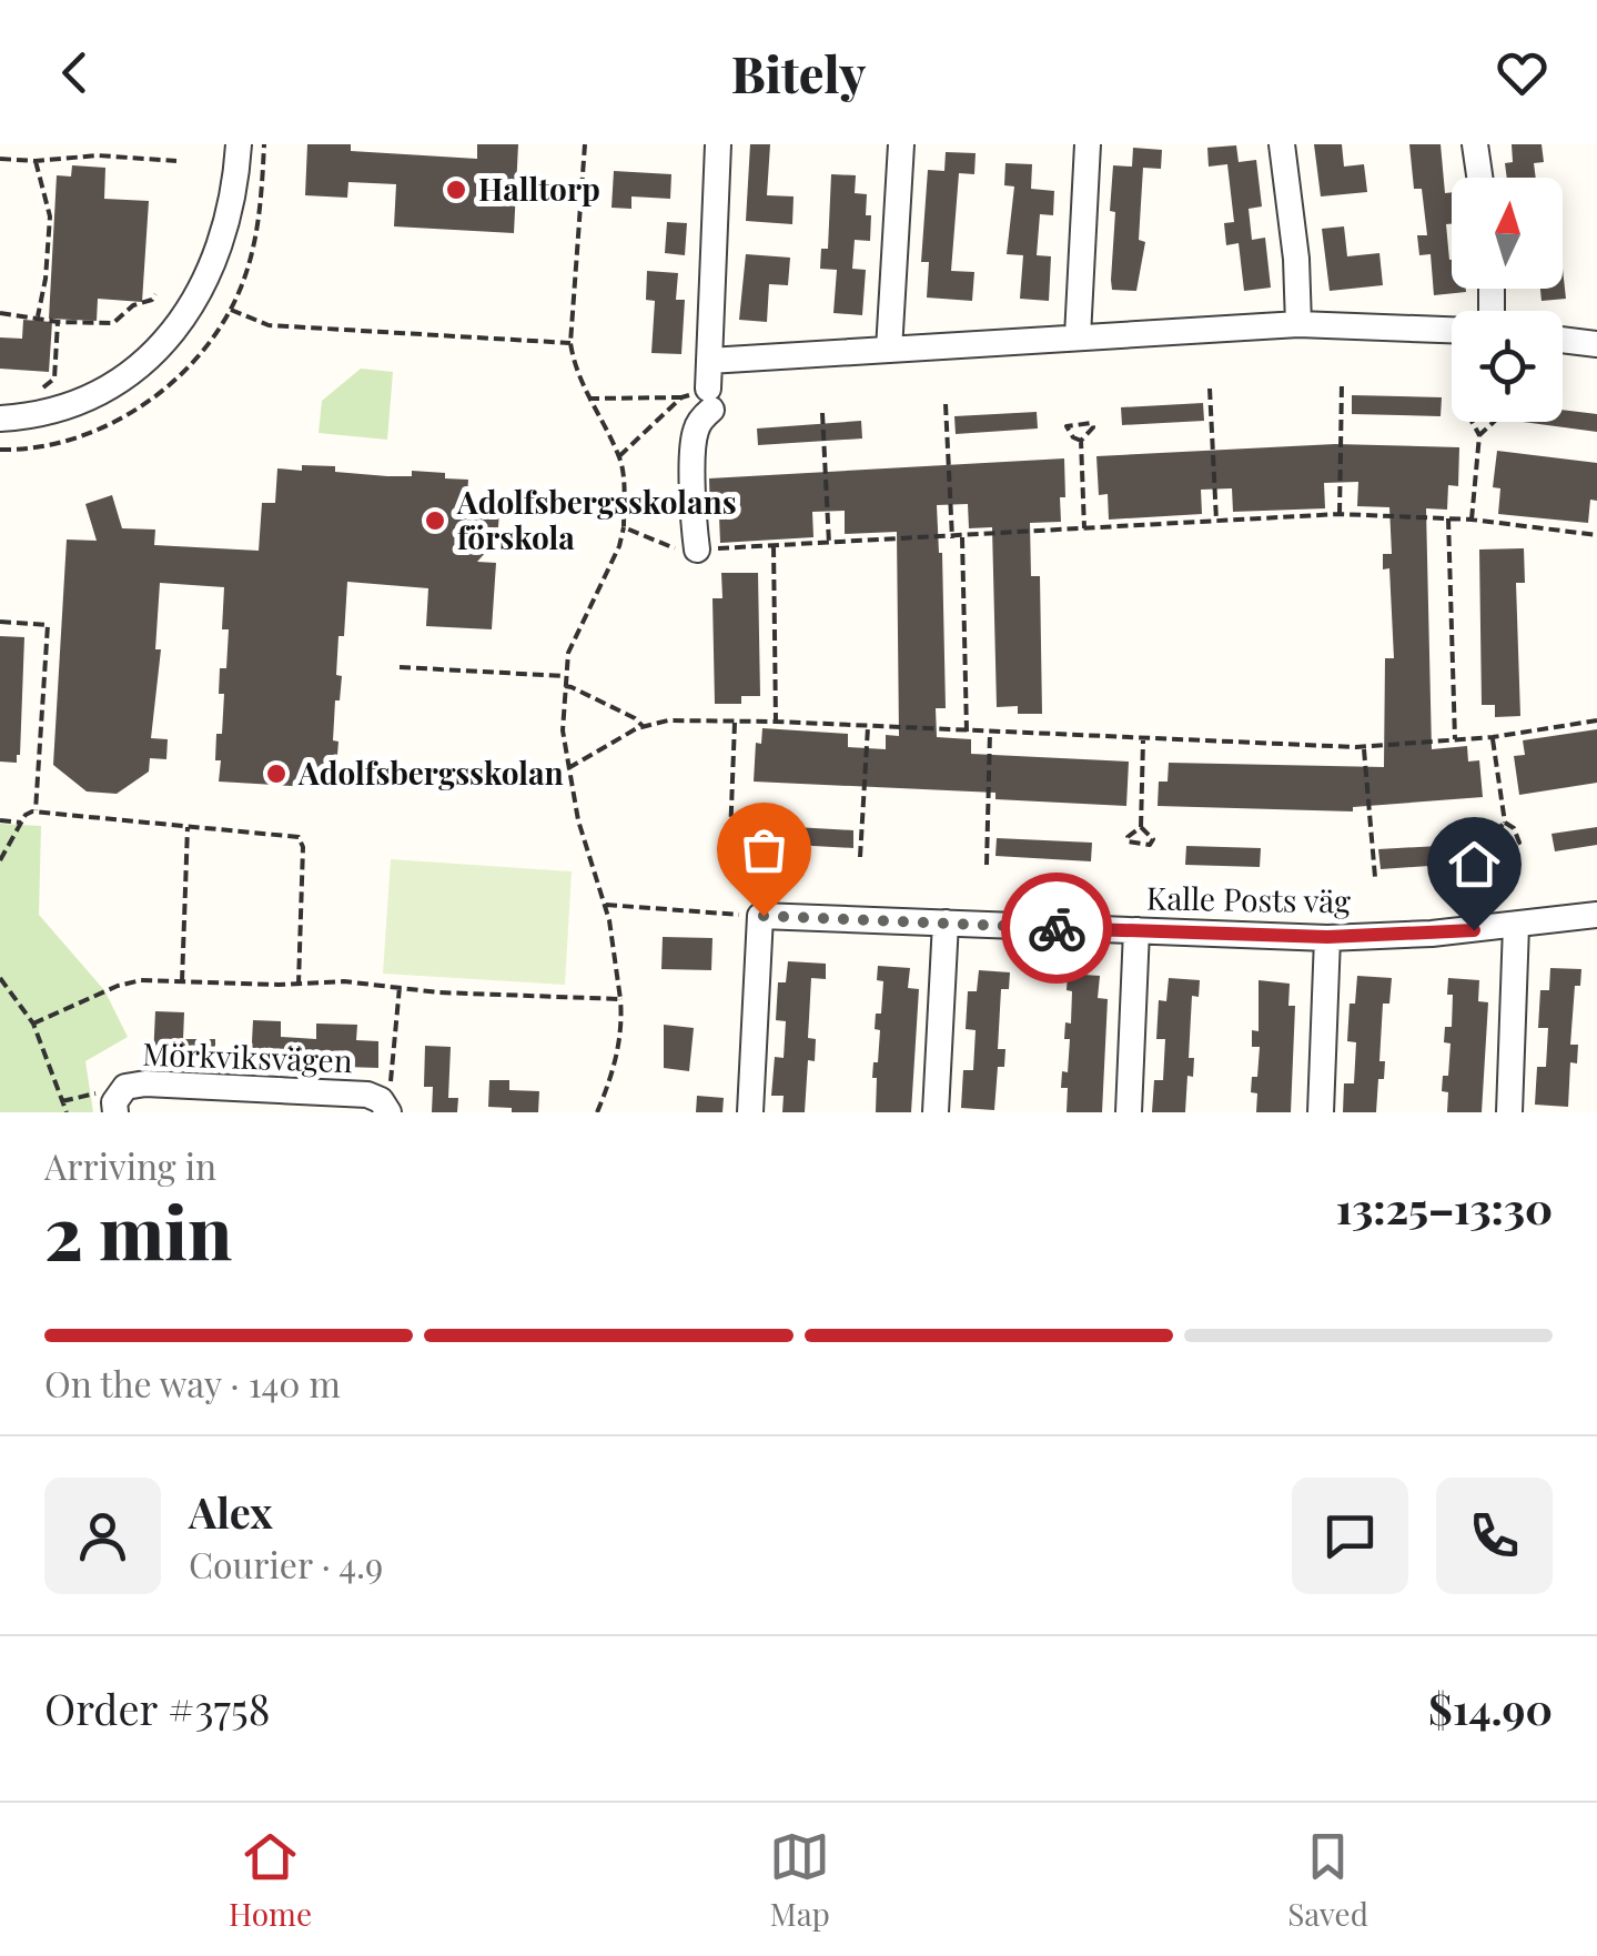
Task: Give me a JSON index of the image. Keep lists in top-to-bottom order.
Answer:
{
  "streets": {
    "street": ["Kalle Posts väg", "Mörkviksvägen"]
  },
  "places": ["Halltorp", "Adolfsbergsskolans förskola", "Adolfsbergsskolan"],
  "north": "top",
  "page": {
    "header": "Bitely",
    "heading": ["2 min", "Arriving in", "13:25–13:30"],
    "panel": [
      "Alex",
      "Courier · 4.9",
      "Order #3758",
      "$14.90"
    ],
    "bar": "On the way · 140 m",
    "tabs": ["Home", "Map", "Saved"]
  }
}
